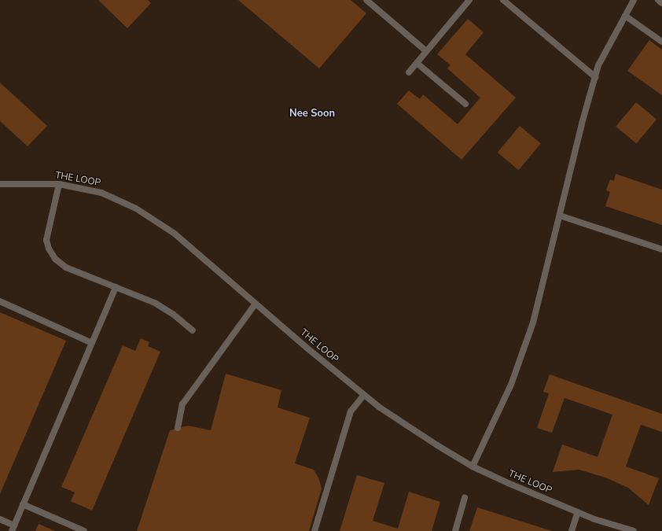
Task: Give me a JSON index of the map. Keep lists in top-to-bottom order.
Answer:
{
  "streets": {
    "lane": ["THE LOOP"]
  },
  "districts": ["Nee Soon"]
}
